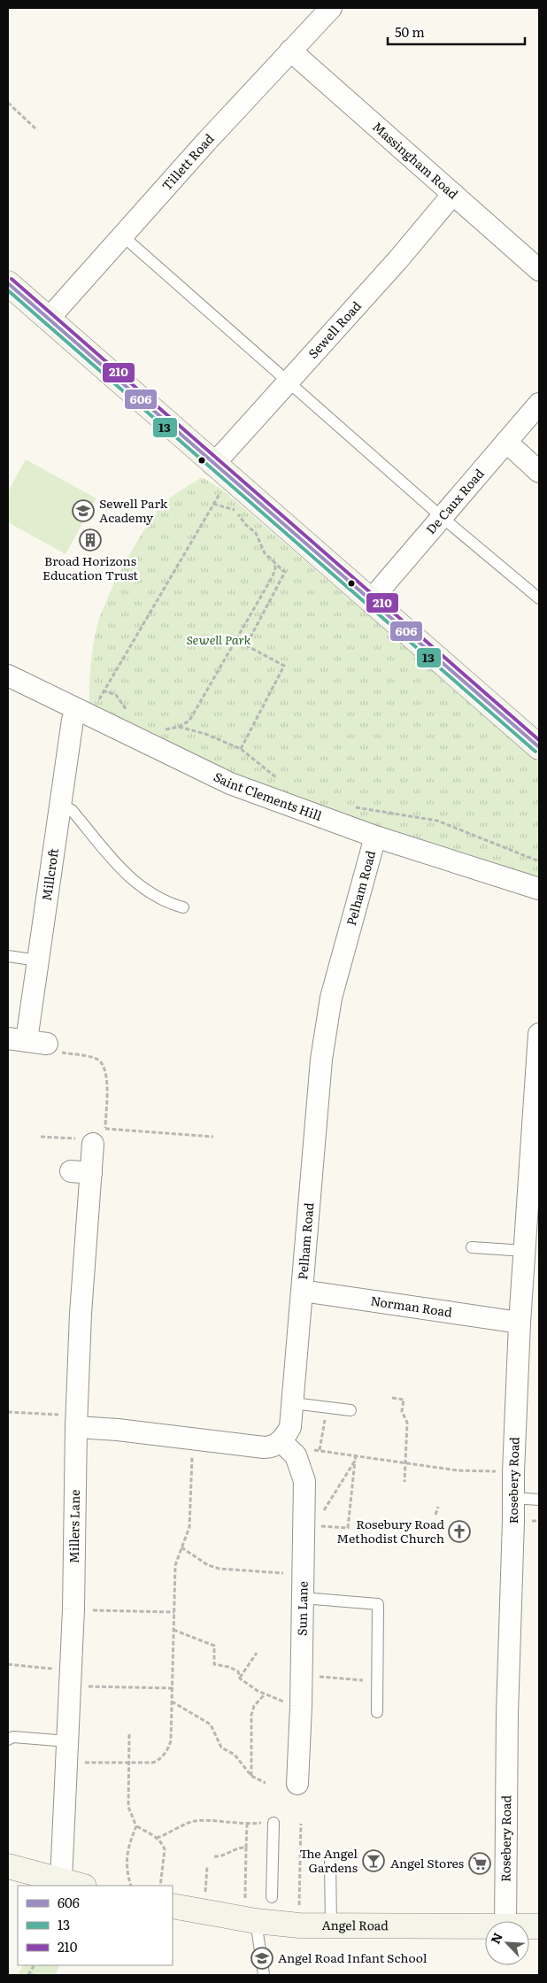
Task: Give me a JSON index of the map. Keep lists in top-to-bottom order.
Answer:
{
  "streets": {
    "main road": ["Angel Road"],
    "street": [
      "Massingham Road",
      "Tillett Road",
      "Sewell Road",
      "De Caux Road",
      "Saint Clements Hill",
      "Millcroft",
      "Pelham Road",
      "Norman Road",
      "Rosebery Road",
      "Millers Lane",
      "Sun Lane"
    ]
  },
  "crossings": [
    ["Massingham Road", "Tillett Road"],
    ["Massingham Road", "Sewell Road"],
    ["Saint Clements Hill", "Millcroft"],
    ["Saint Clements Hill", "Pelham Road"],
    ["Pelham Road", "Norman Road"],
    ["Pelham Road", "Sun Lane"],
    ["Norman Road", "Rosebery Road"]
  ],
  "parks": ["Sewell Park"],
  "places": {
    "school or university": ["Sewell Park Academy", "Angel Road Infant School"],
    "building": ["Broad Horizons Education Trust"],
    "church": ["Rosebury Road Methodist Church"],
    "bar": ["The Angel Gardens"],
    "supermarket": ["Angel Stores"]
  },
  "lines": ["transit line 210", "transit line 606", "transit line 13"],
  "legend": ["606", "13", "210"],
  "scale_bar": "50 m",
  "north": "top left"
}
